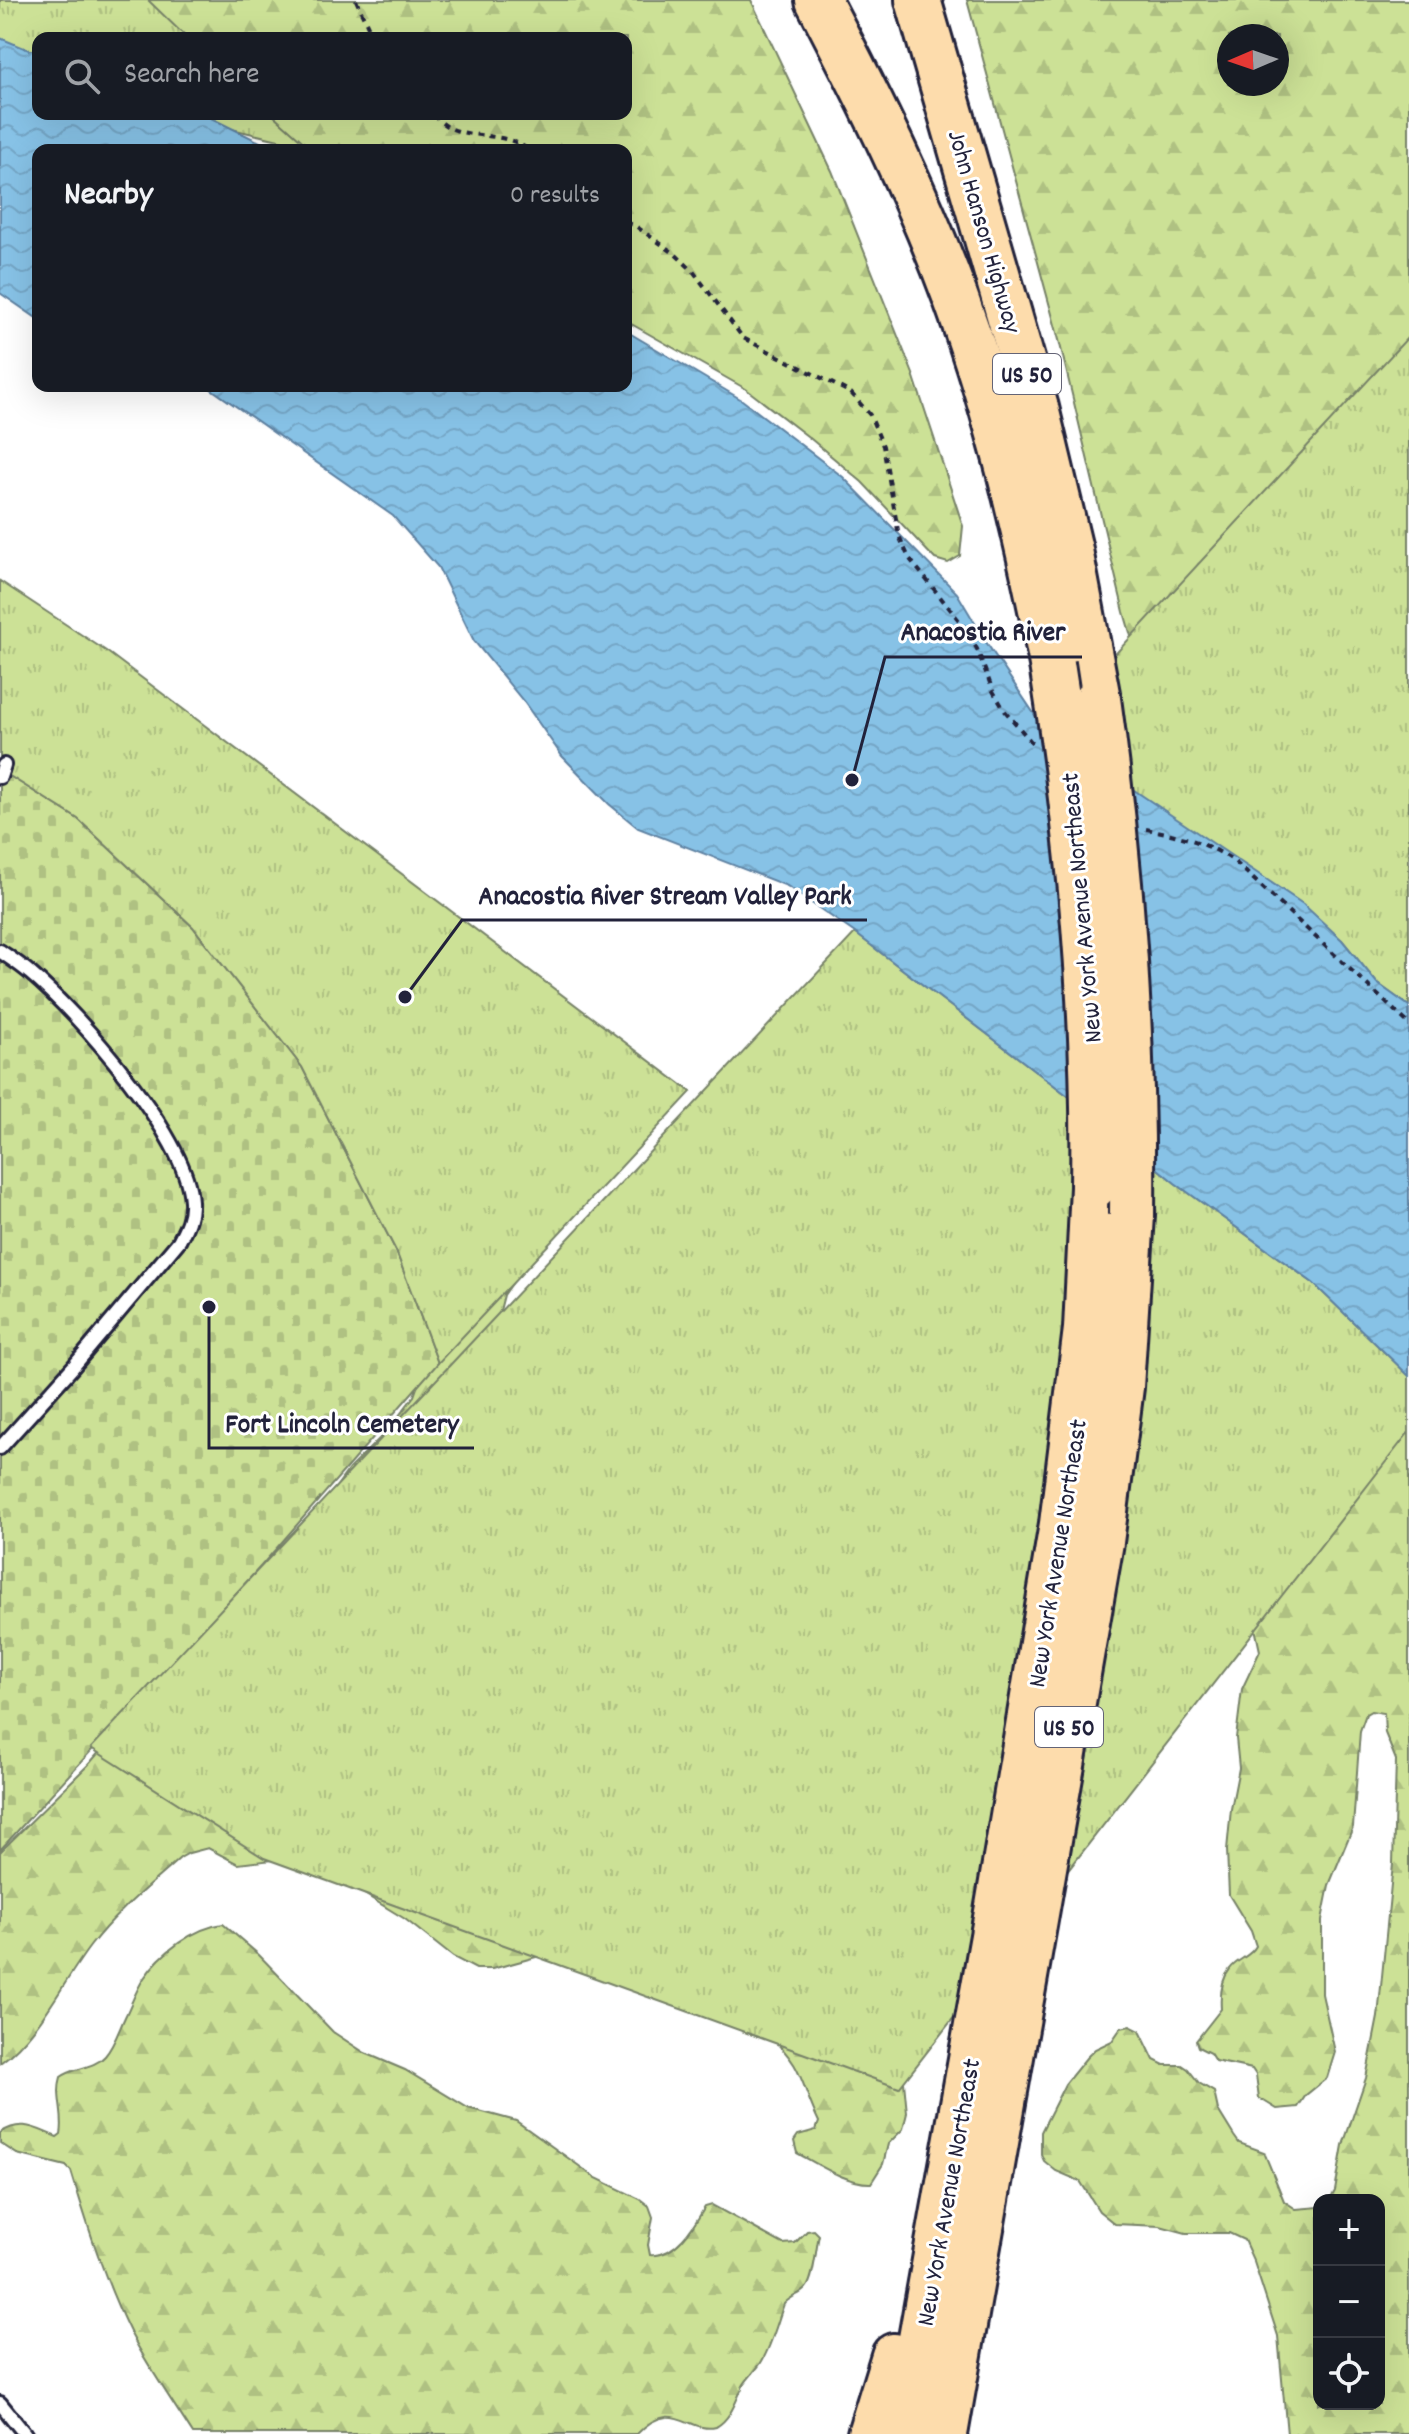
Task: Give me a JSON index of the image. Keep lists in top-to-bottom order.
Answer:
{
  "streets": {
    "highway": ["John Hanson Highway", "US 50", "New York Avenue Northeast"]
  },
  "crossings": [
    ["John Hanson Highway", "New York Avenue Northeast"]
  ],
  "places": ["Anacostia River", "Anacostia River Stream Valley Park", "Fort Lincoln Cemetery"],
  "north": "left",
  "page": {
    "search": "Search here",
    "heading": ["Nearby", "0 results"],
    "map_buttons": ["+", "−"]
  }
}
